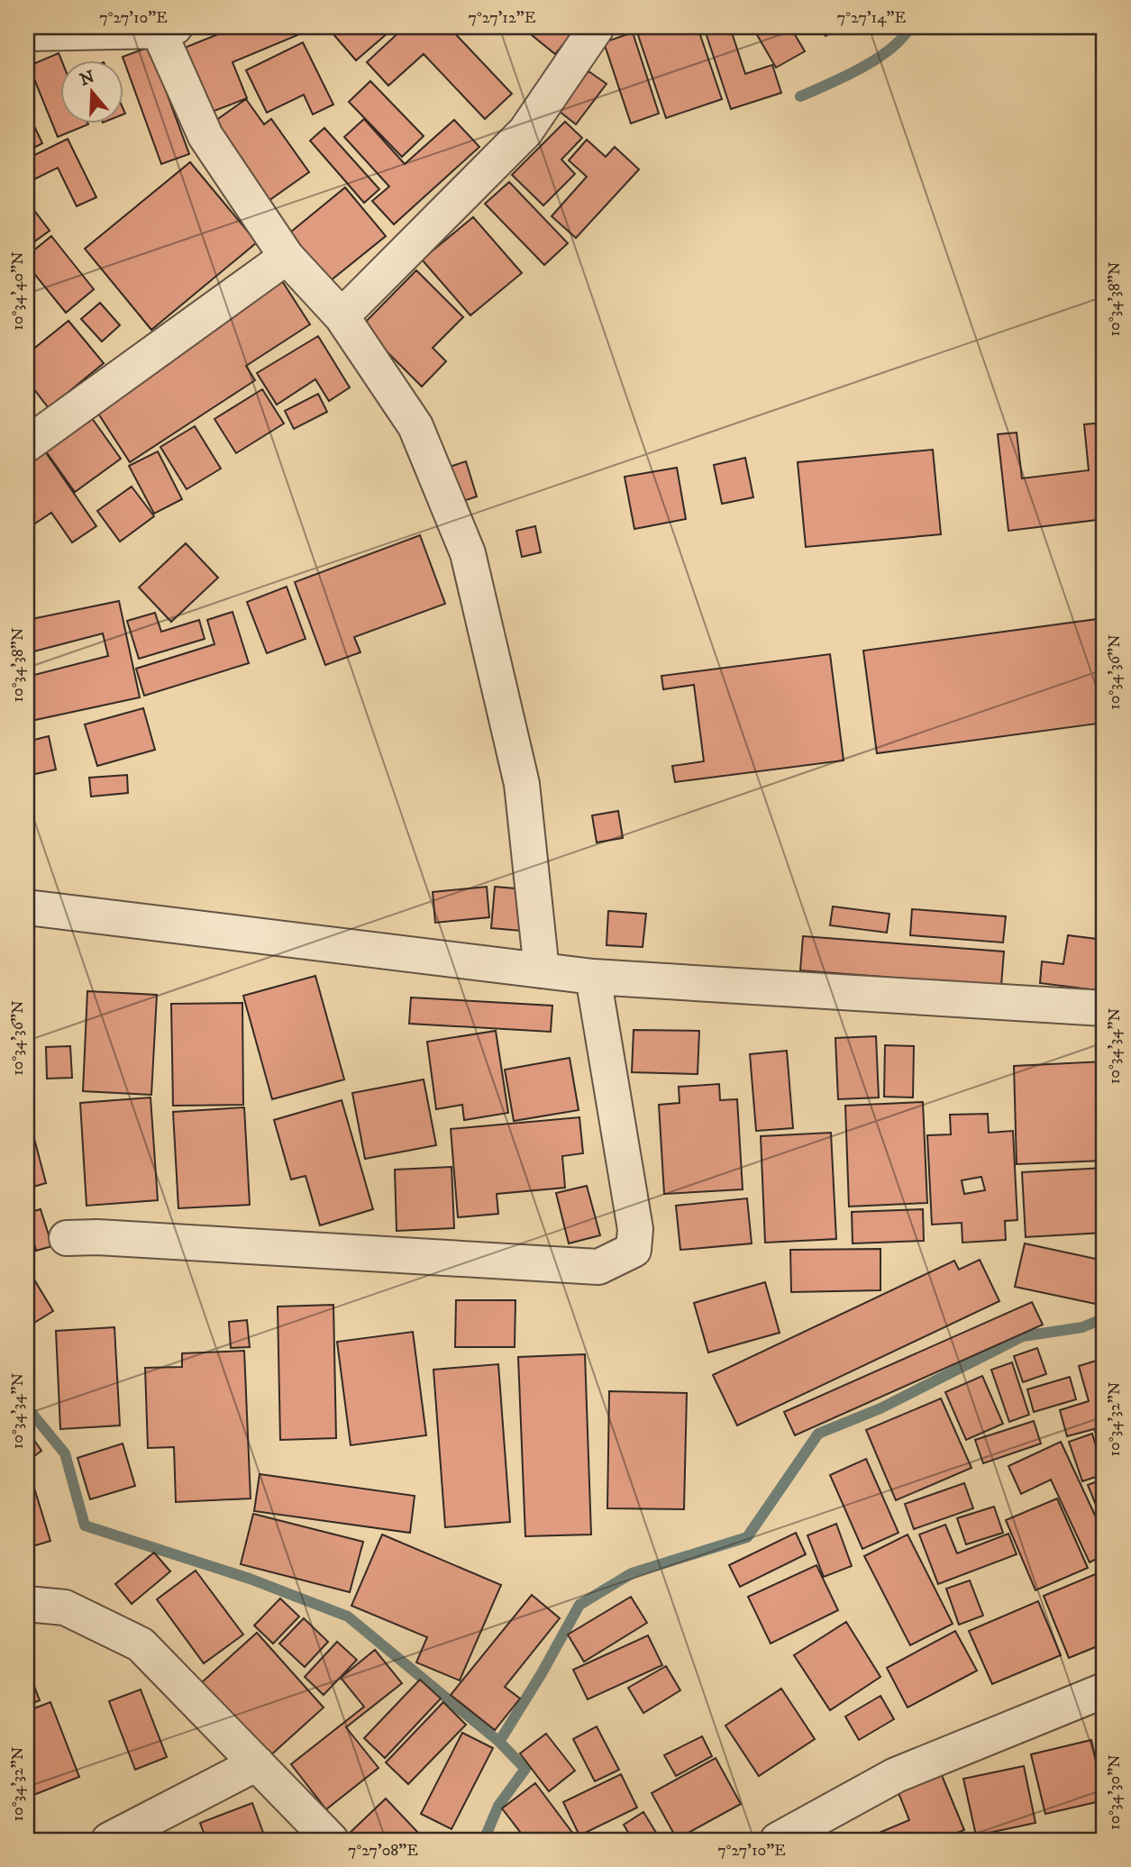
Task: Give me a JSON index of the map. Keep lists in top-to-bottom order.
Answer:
{
  "north": "top",
  "coordinates": [
    "7°27'10\"E",
    "7°27'12\"E",
    "7°27'14\"E",
    "10°34'40\"N",
    "10°34'38\"N",
    "10°34'36\"N",
    "10°34'34\"N",
    "10°34'32\"N",
    "10°34'30\"N",
    "7°27'08\"E"
  ]
}
